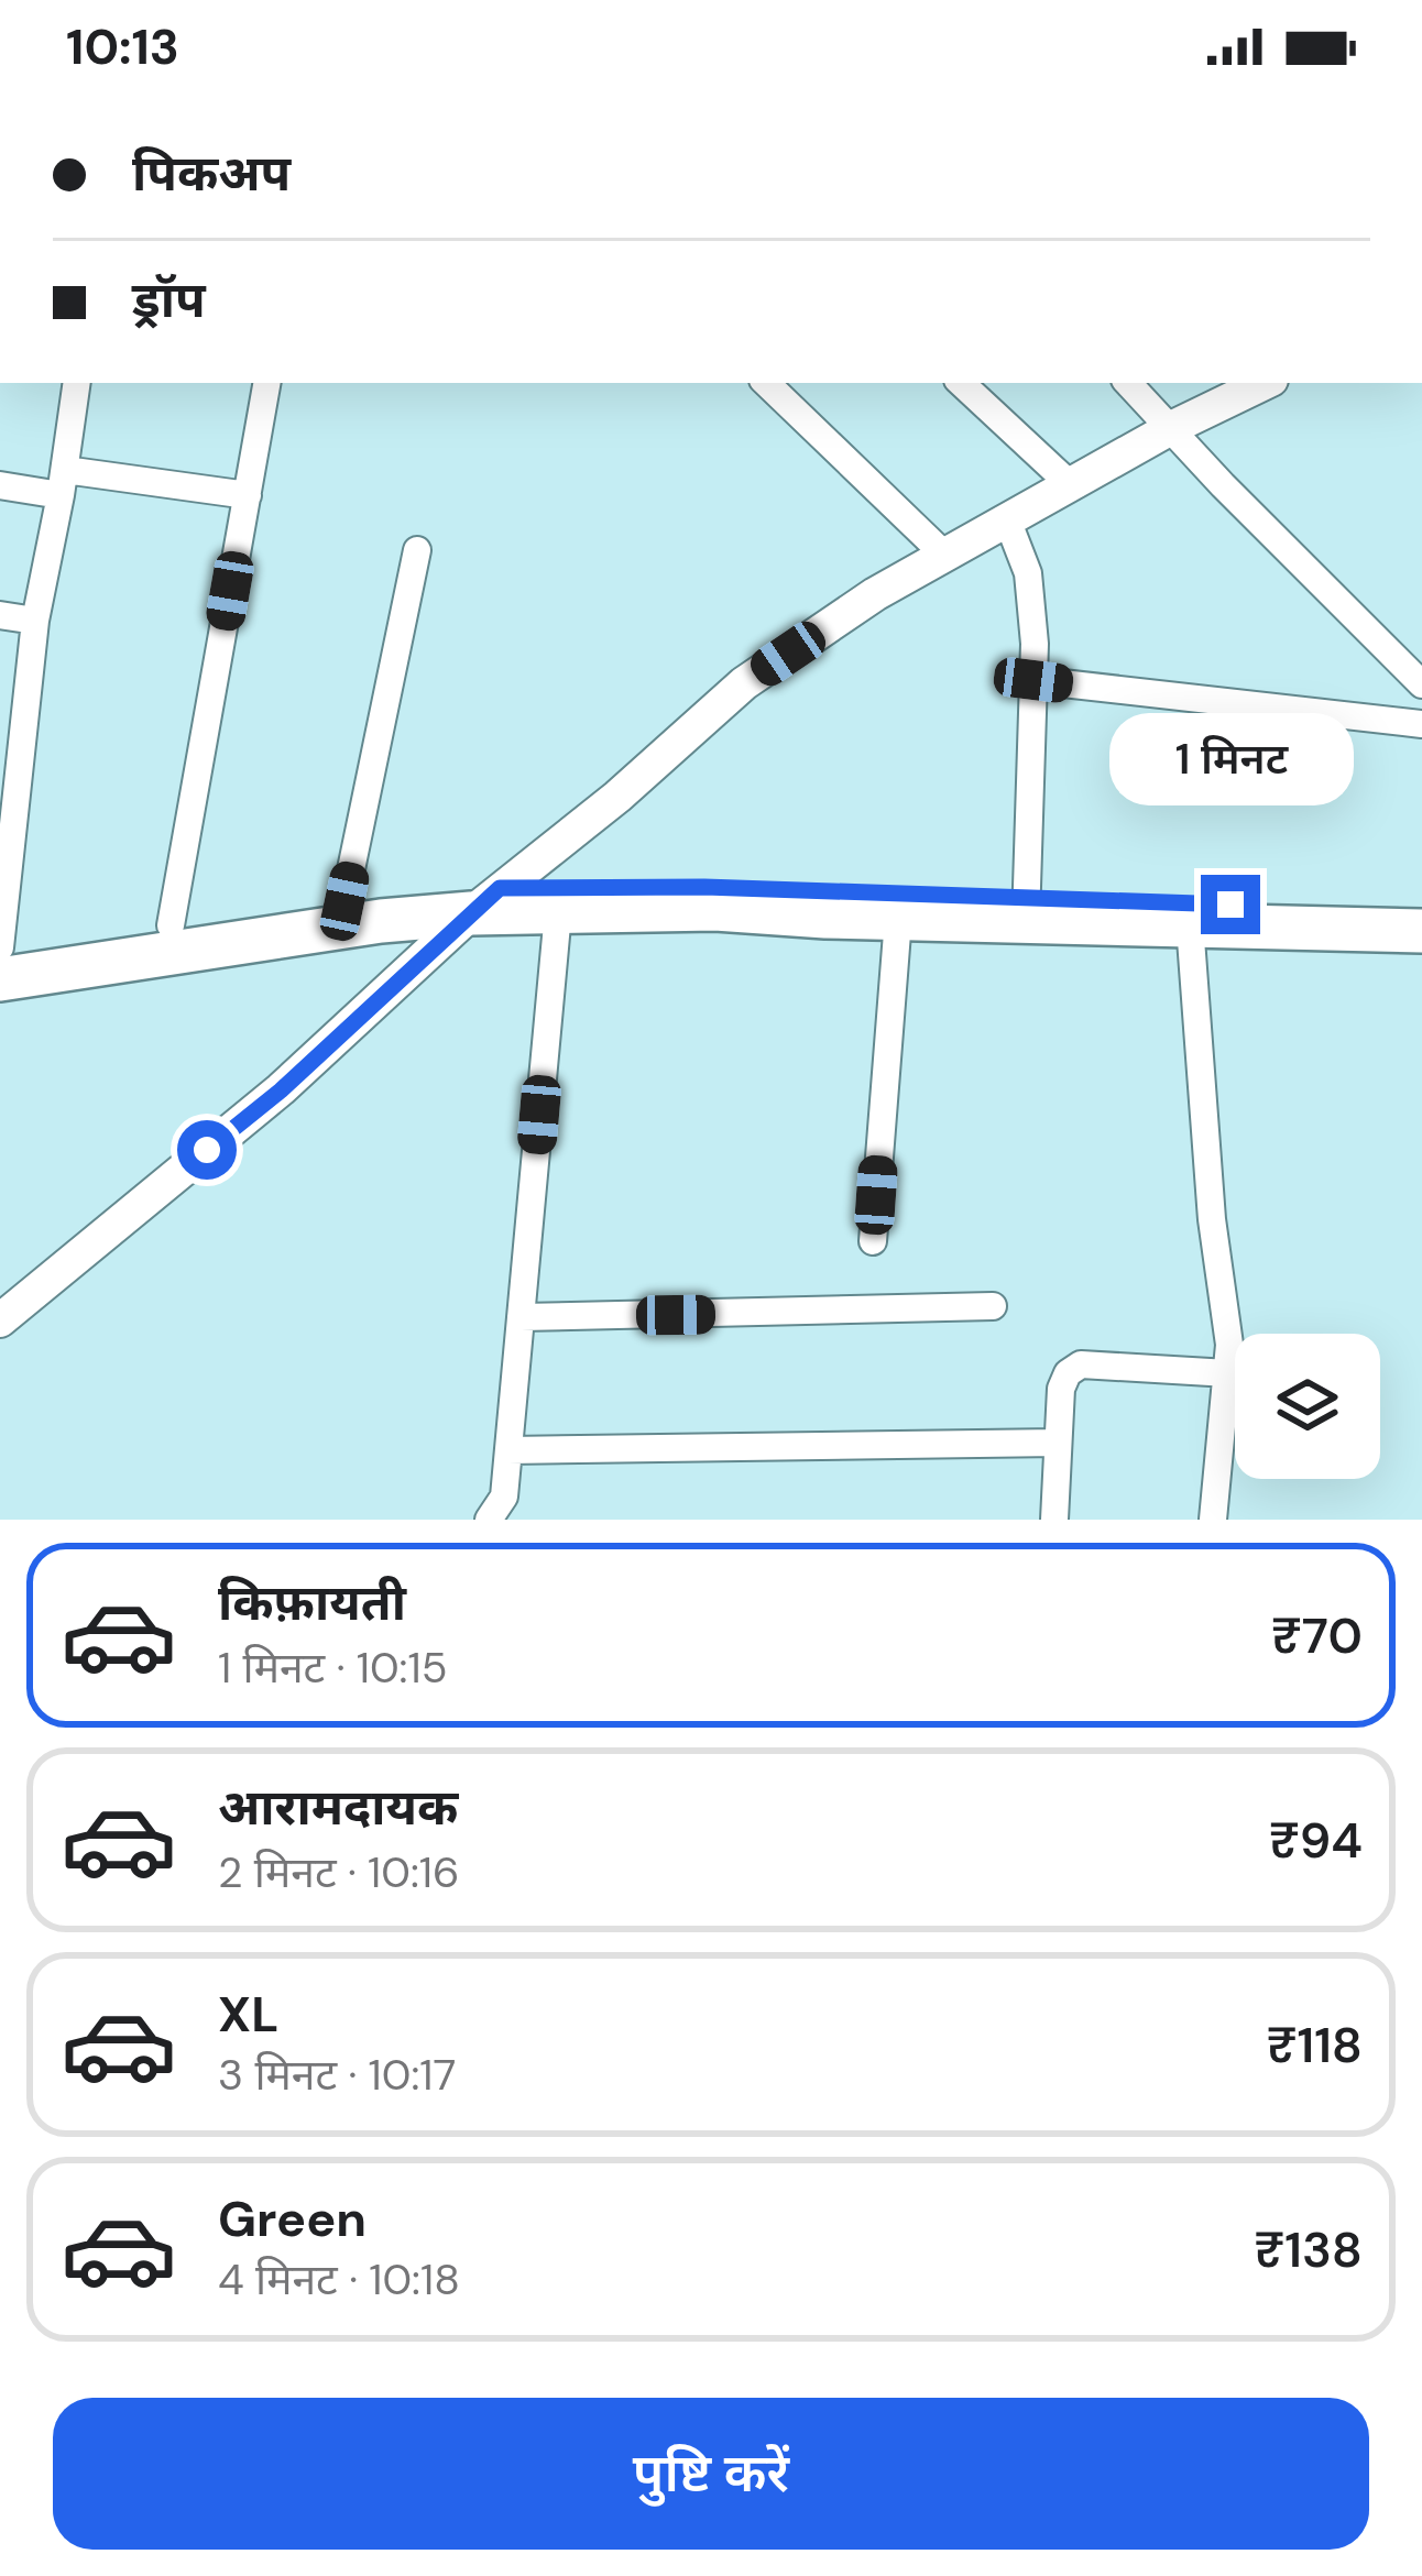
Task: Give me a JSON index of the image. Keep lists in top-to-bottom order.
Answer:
{
  "page": {
    "status": "10:13",
    "banner": ["पिकअप", "ड्रॉप"],
    "bubble": "1 मिनट",
    "list": [
      {
        "name": "किफ़ायती",
        "note": "1 मिनट · 10:15",
        "value": "₹70"
      },
      {
        "name": "आरामदायक",
        "note": "2 मिनट · 10:16",
        "value": "₹94"
      },
      {
        "name": "XL",
        "note": "3 मिनट · 10:17",
        "value": "₹118"
      },
      {
        "name": "Green",
        "note": "4 मिनट · 10:18",
        "value": "₹138"
      }
    ],
    "buttons": "पुष्टि करें"
  }
}
